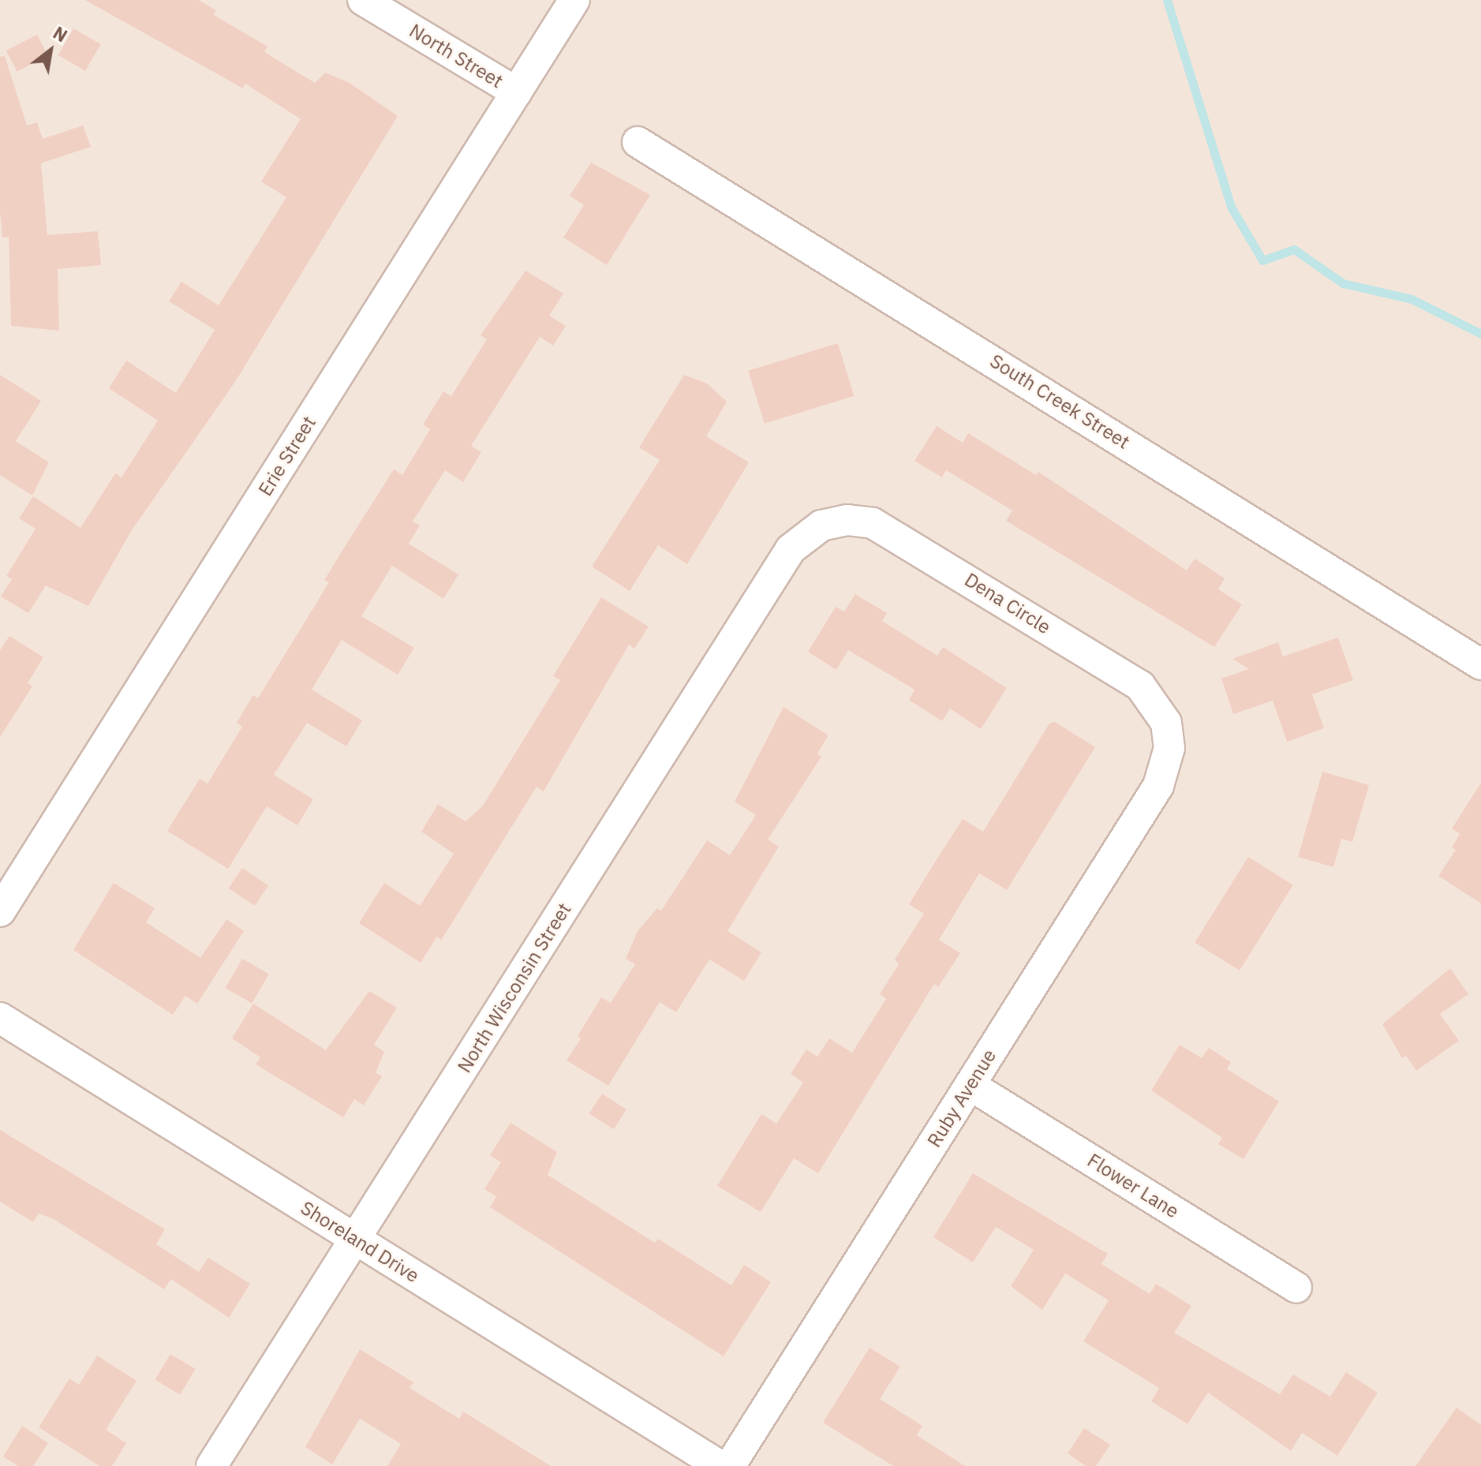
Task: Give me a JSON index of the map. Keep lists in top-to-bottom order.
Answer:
{
  "streets": {
    "street": [
      "North Street",
      "South Creek Street",
      "Erie Street",
      "Dena Circle",
      "North Wisconsin Street",
      "Ruby Avenue",
      "Flower Lane",
      "Shoreland Drive"
    ]
  },
  "crossings": [
    ["North Street", "Erie Street"],
    ["Dena Circle", "North Wisconsin Street"],
    ["Dena Circle", "Ruby Avenue"],
    ["North Wisconsin Street", "Shoreland Drive"],
    ["Ruby Avenue", "Flower Lane"]
  ],
  "north": "top right"
}
